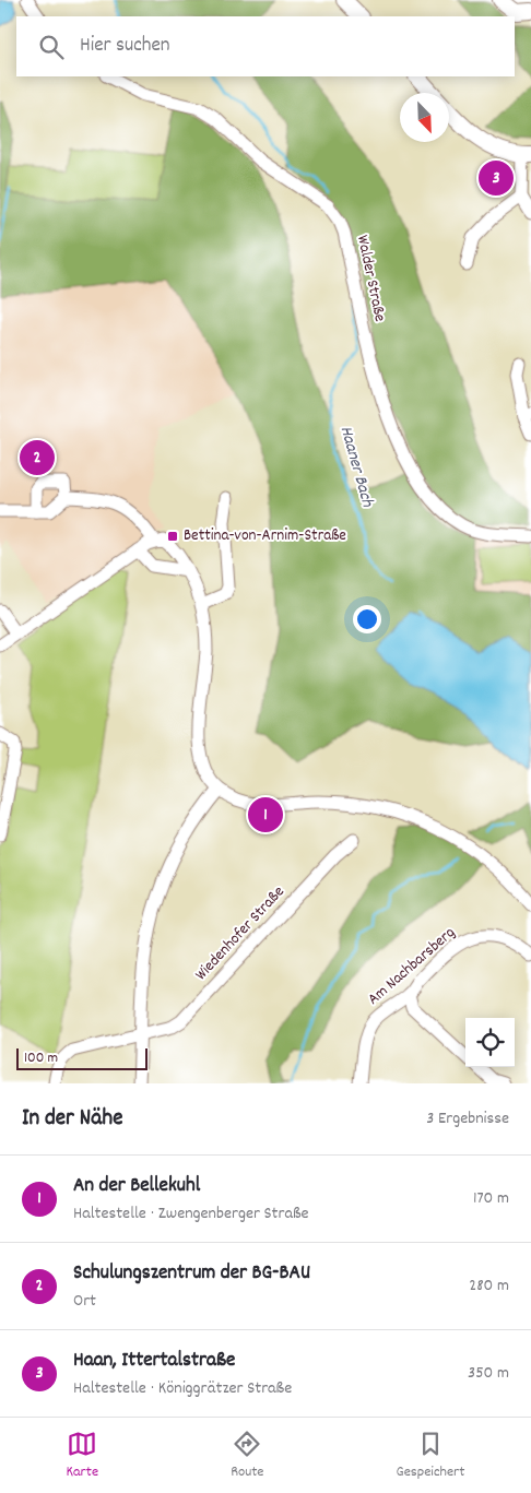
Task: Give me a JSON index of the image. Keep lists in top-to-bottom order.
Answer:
{
  "streets": {
    "street": ["Walder Straße", "Wiedenhofer Straße", "Am Nachbarsberg"]
  },
  "water": ["Haaner Bach"],
  "places": {
    "transit": ["Bettina-von-Arnim-Straße"]
  },
  "scale_bar": "100 m",
  "north": "bottom right",
  "page": {
    "search": "Hier suchen",
    "pins": ["3", "2", "1"],
    "scale": "100 m",
    "heading": ["In der Nähe", "3 Ergebnisse"],
    "list": [
      {
        "mark": "1",
        "name": "An der Bellekuhl",
        "note": "Haltestelle · Zwengenberger Straße",
        "value": "170 m"
      },
      {
        "mark": "2",
        "name": "Schulungszentrum der BG-BAU",
        "note": "Ort",
        "value": "280 m"
      },
      {
        "mark": "3",
        "name": "Haan, Ittertalstraße",
        "note": "Haltestelle · Königgrätzer Straße",
        "value": "350 m"
      }
    ],
    "nav": ["Karte", "Route", "Gespeichert"]
  }
}
